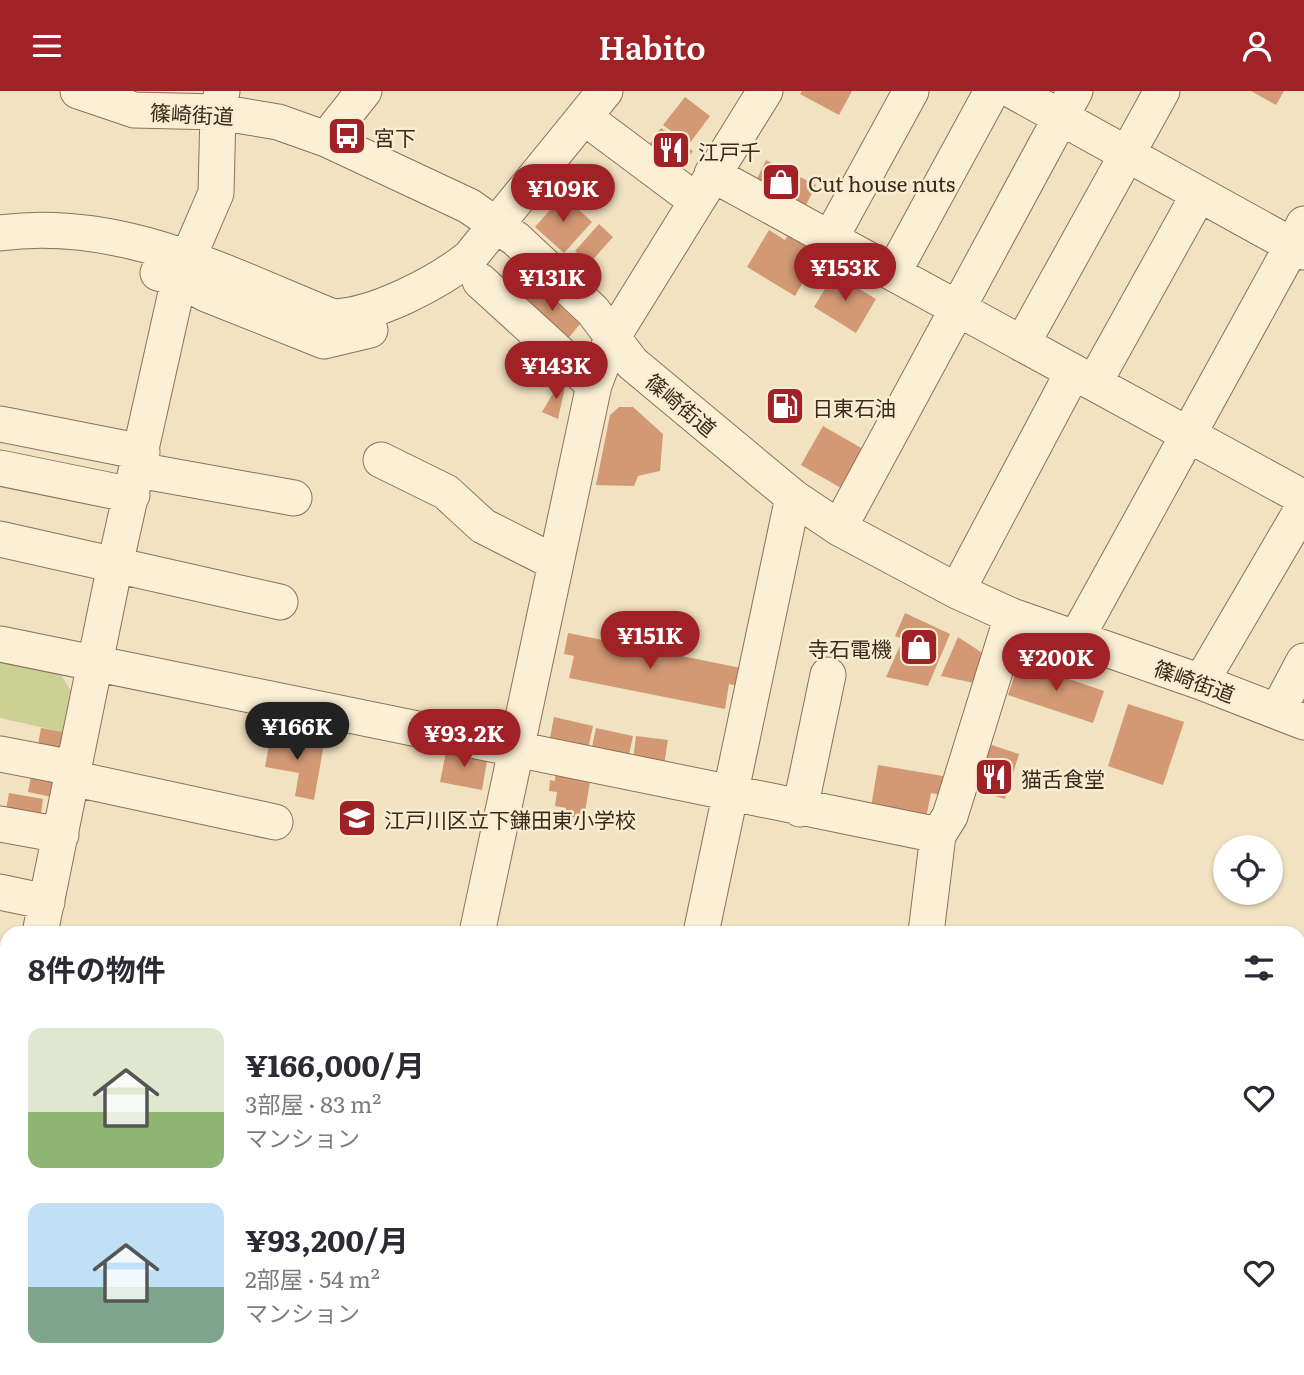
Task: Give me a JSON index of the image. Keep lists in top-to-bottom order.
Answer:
{
  "streets": {
    "street": ["篠崎街道"]
  },
  "places": {
    "bus stop": ["宮下"],
    "restaurant": ["江戸千", "猫舌食堂"],
    "shop": ["Cut house nuts", "寺石電機"],
    "fuel station": ["日東石油"],
    "school or university": ["江戸川区立下鎌田東小学校"]
  },
  "page": {
    "header": "Habito",
    "price": [
      "¥109K",
      "¥153K",
      "¥131K",
      "¥143K",
      "¥151K",
      "¥200K",
      "¥166K",
      "¥93.2K"
    ],
    "heading": "8件の物件",
    "list": [
      {
        "name": "¥166,000/月",
        "note": "3部屋 · 83 m² · マンション"
      },
      {
        "name": "¥93,200/月",
        "note": "2部屋 · 54 m² · マンション"
      }
    ]
  }
}
